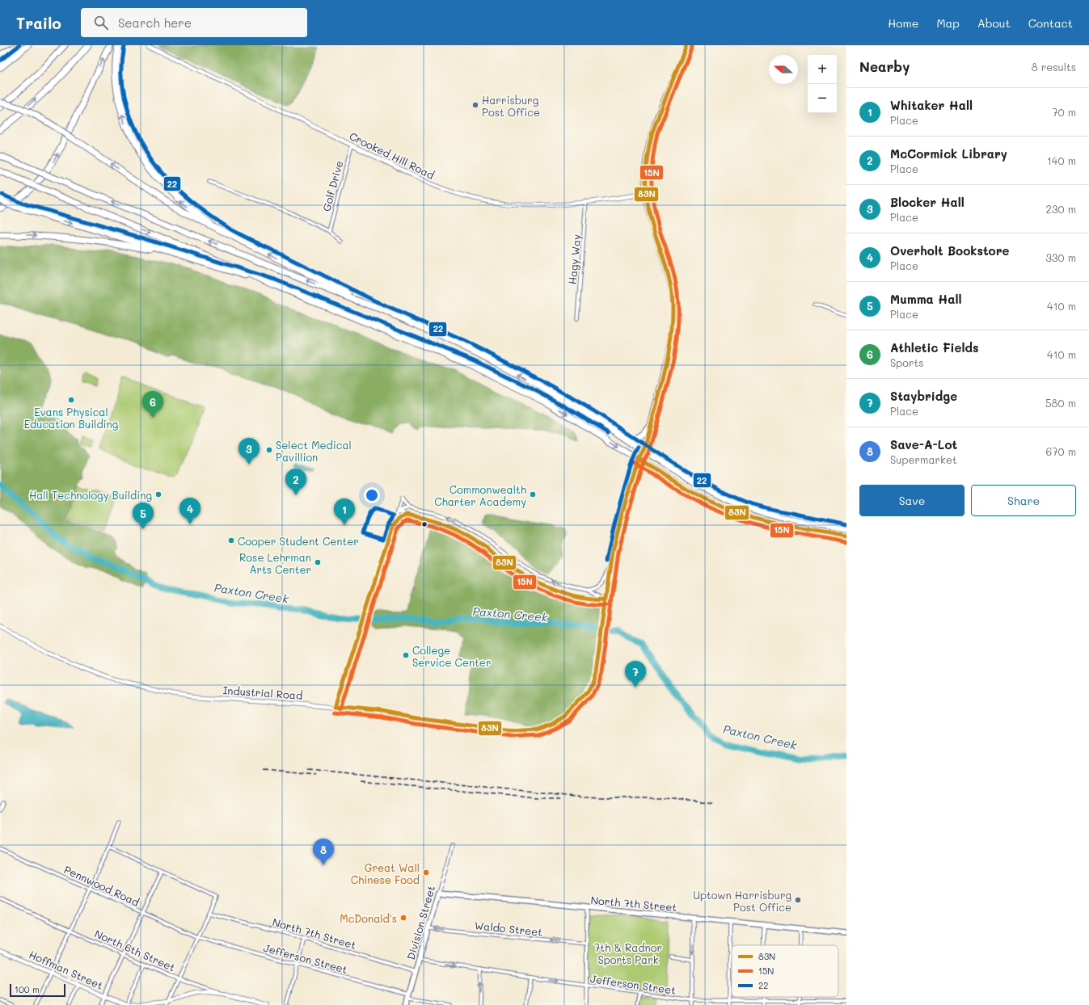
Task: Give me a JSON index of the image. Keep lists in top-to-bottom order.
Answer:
{
  "streets": {
    "main road": ["North 7th Street", "Division Street"],
    "street": [
      "Crooked Hill Road",
      "Golf Drive",
      "Hagy Way",
      "Industrial Road",
      "Pennwood Road",
      "Waldo Street",
      "North 6th Street",
      "Jefferson Street",
      "Hoffman Street"
    ]
  },
  "crossings": [
    ["Crooked Hill Road", "Golf Drive"],
    ["Crooked Hill Road", "Hagy Way"],
    ["Pennwood Road", "Jefferson Street"],
    ["North 7th Street", "Division Street"],
    ["Division Street", "Waldo Street"],
    ["Division Street", "Jefferson Street"]
  ],
  "one_way": ["Waldo Street"],
  "water": ["Paxton Creek"],
  "parks": ["7th & Radnor Sports Park"],
  "places": [
    "Harrisburg Post Office",
    "Evans Physical Education Building",
    "Select Medical Pavillion",
    "Hall Technology Building",
    "Commonwealth Charter Academy",
    "Cooper Student Center",
    "Rose Lehrman Arts Center",
    "College Service Center",
    "Great Wall Chinese Food",
    "Uptown Harrisburg Post Office",
    "McDonald's"
  ],
  "lines": ["transit line 83N", "transit line 22", "transit line 15N"],
  "legend": ["83N", "15N", "22"],
  "scale_bar": "100 m",
  "north": "left",
  "page": {
    "header": "Trailo",
    "search": "Search here",
    "nav": [
      "Home",
      "Map",
      "About",
      "Contact"
    ],
    "heading": ["Nearby", "8 results"],
    "map_buttons": ["+", "−"],
    "list": [
      {
        "mark": "1",
        "name": "Whitaker Hall",
        "note": "Place",
        "value": "70 m"
      },
      {
        "mark": "2",
        "name": "McCormick Library",
        "note": "Place",
        "value": "140 m"
      },
      {
        "mark": "3",
        "name": "Blocker Hall",
        "note": "Place",
        "value": "230 m"
      },
      {
        "mark": "4",
        "name": "Overholt Bookstore",
        "note": "Place",
        "value": "330 m"
      },
      {
        "mark": "5",
        "name": "Mumma Hall",
        "note": "Place",
        "value": "410 m"
      },
      {
        "mark": "6",
        "name": "Athletic Fields",
        "note": "Sports",
        "value": "410 m"
      },
      {
        "mark": "7",
        "name": "Staybridge",
        "note": "Place",
        "value": "580 m"
      },
      {
        "mark": "8",
        "name": "Save-A-Lot",
        "note": "Supermarket",
        "value": "670 m"
      }
    ],
    "pins": [
      "6",
      "3",
      "2",
      "4",
      "1",
      "5",
      "7",
      "8"
    ],
    "buttons": ["Save", "Share"],
    "scale": "100 m"
  }
}
